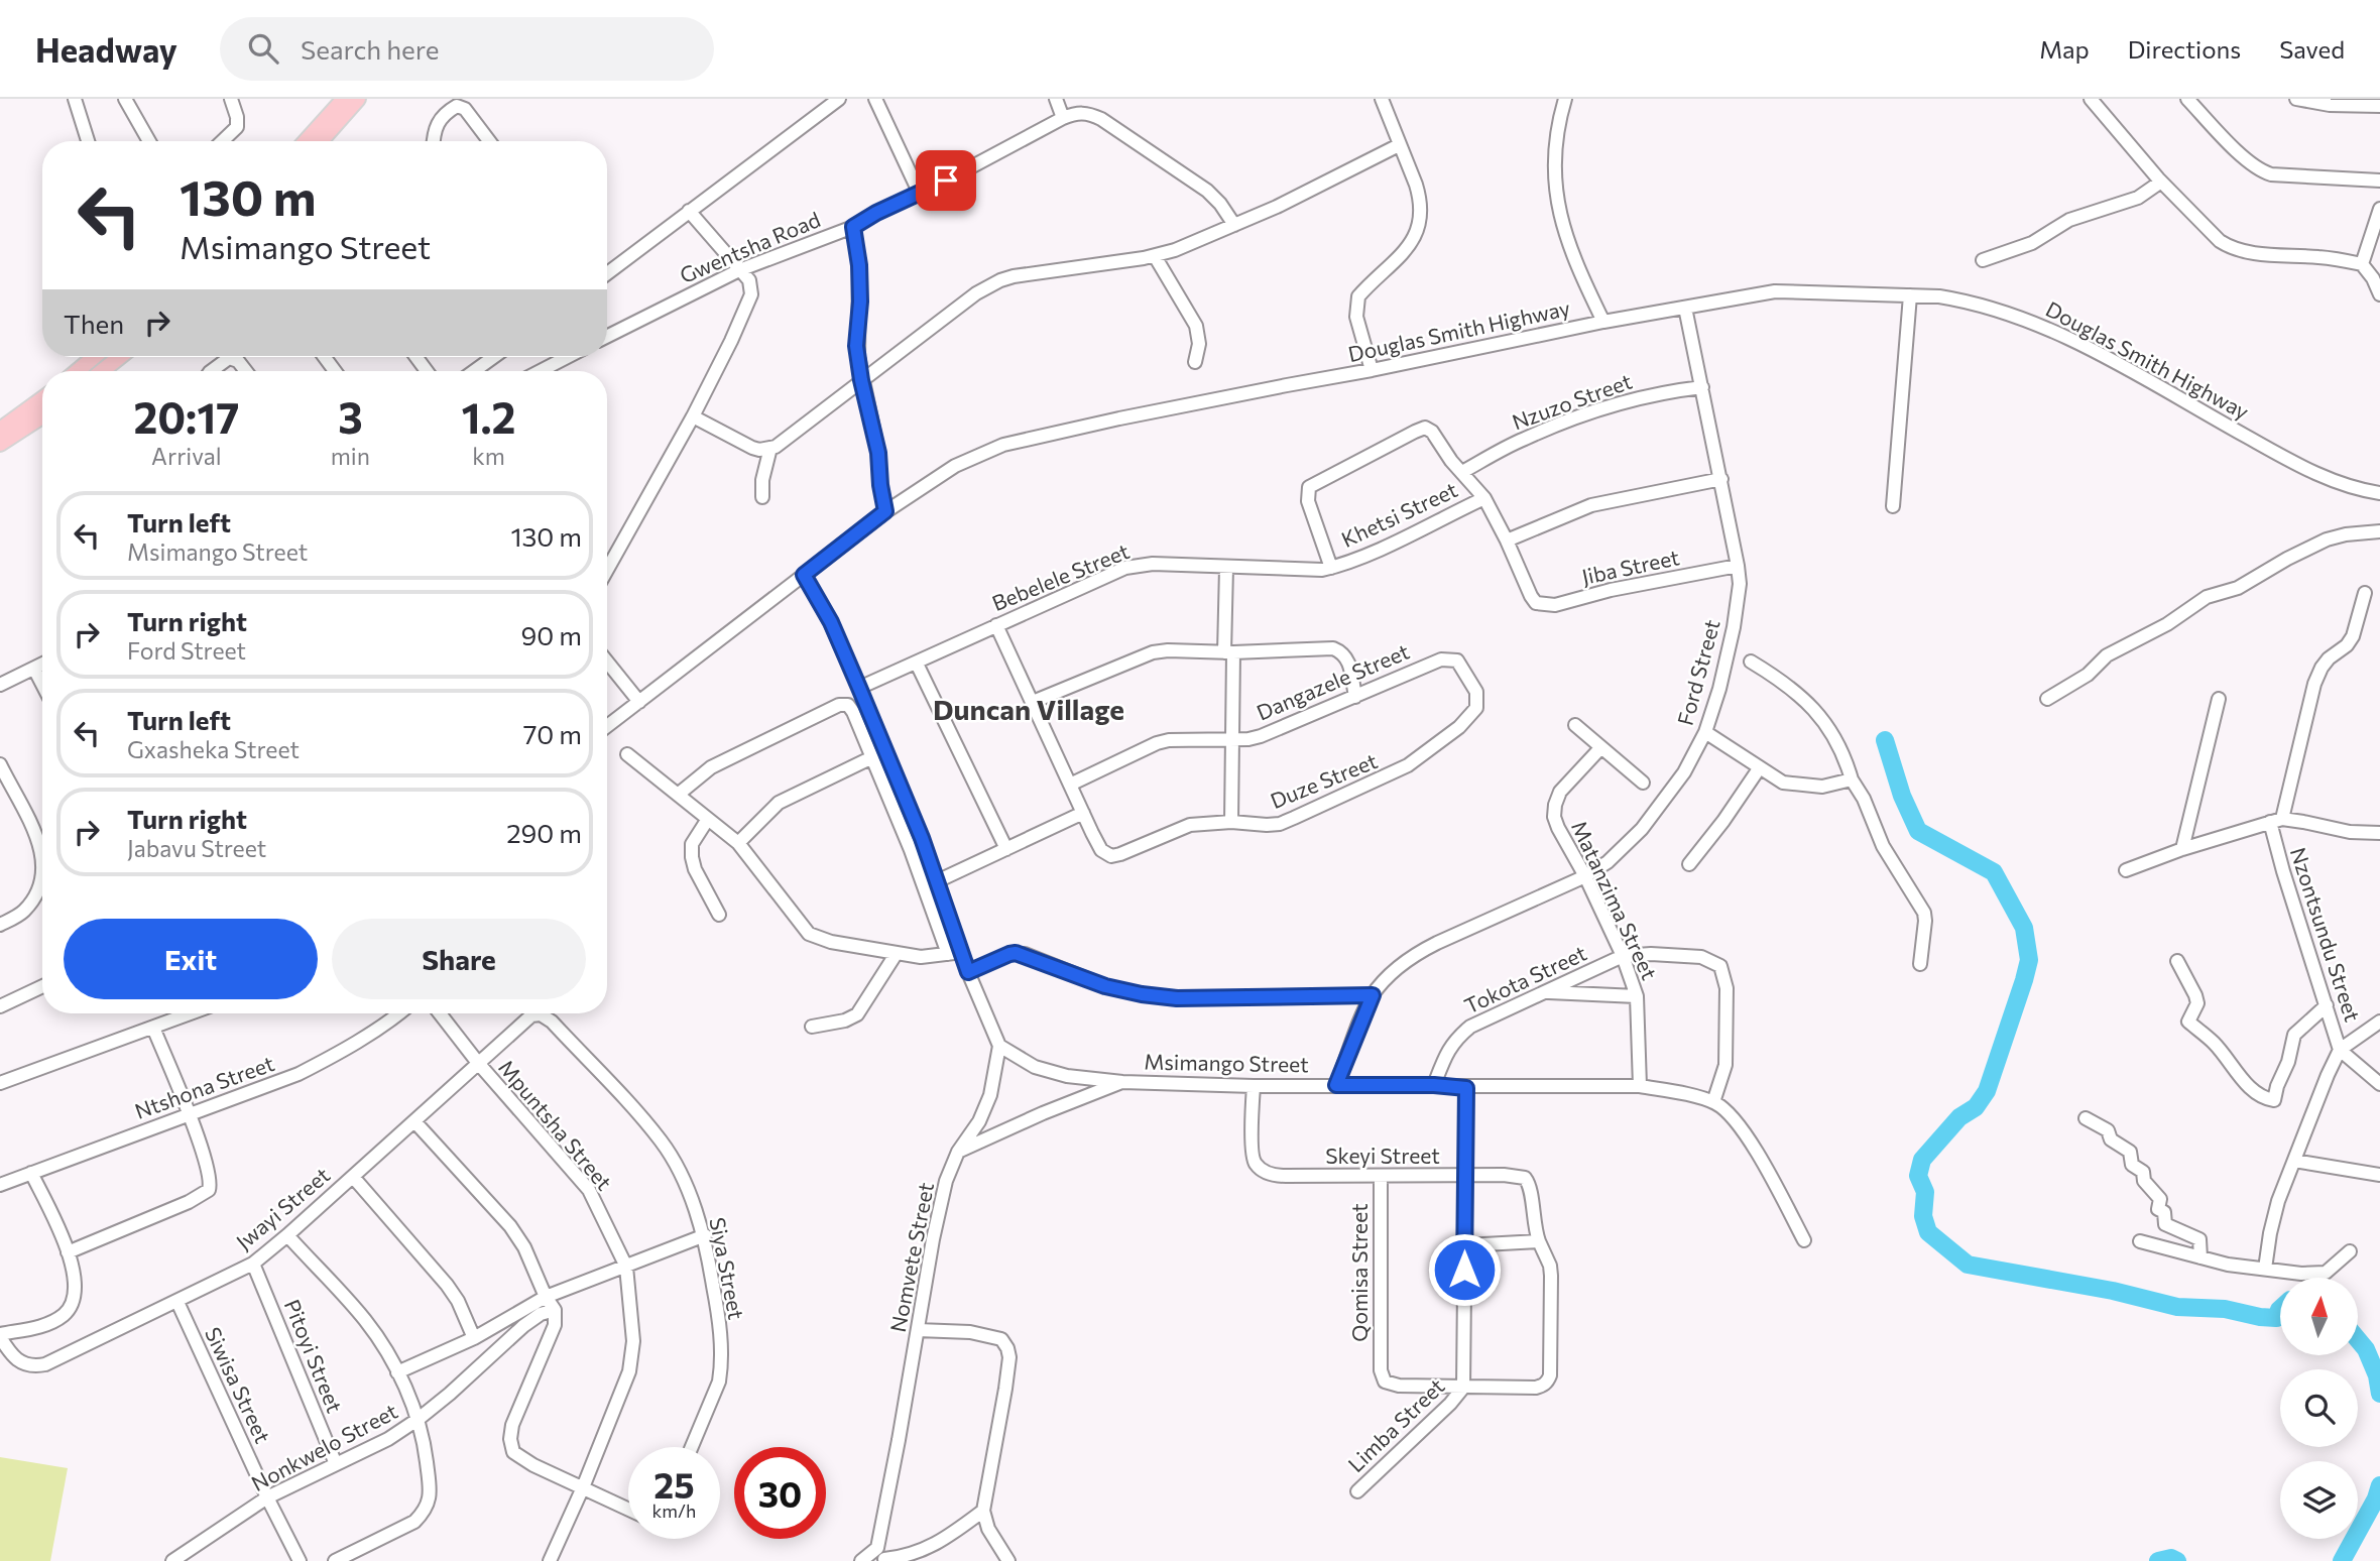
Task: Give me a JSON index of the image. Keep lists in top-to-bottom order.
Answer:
{
  "streets": {
    "street": [
      "Gwentsha Road",
      "Douglas Smith Highway",
      "Nzuzo Street",
      "Khetsi Street",
      "Jiba Street",
      "Bebelele Street",
      "Ford Street",
      "Dangazele Street",
      "Duze Street",
      "Matanzima Street",
      "Nzontsundu Street",
      "Tokota Street",
      "Msimango Street",
      "Ntshona Street",
      "Mpuntsha Street",
      "Skeyi Street",
      "Jwayi Street",
      "Nomvete Street",
      "Siya Street",
      "Qomisa Street",
      "Pitoyi Street",
      "Siwisa Street",
      "Limba Street",
      "Nonkwelo Street"
    ]
  },
  "crossings": [
    ["Douglas Smith Highway", "Ford Street"],
    ["Nzuzo Street", "Ford Street"],
    ["Khetsi Street", "Bebelele Street"],
    ["Jiba Street", "Ford Street"],
    ["Ford Street", "Matanzima Street"],
    ["Ford Street", "Msimango Street"],
    ["Dangazele Street", "Duze Street"],
    ["Matanzima Street", "Tokota Street"],
    ["Matanzima Street", "Msimango Street"],
    ["Tokota Street", "Msimango Street"],
    ["Msimango Street", "Skeyi Street"],
    ["Msimango Street", "Nomvete Street"],
    ["Mpuntsha Street", "Jwayi Street"],
    ["Skeyi Street", "Qomisa Street"],
    ["Skeyi Street", "Limba Street"],
    ["Jwayi Street", "Siya Street"],
    ["Jwayi Street", "Pitoyi Street"],
    ["Jwayi Street", "Siwisa Street"],
    ["Qomisa Street", "Limba Street"],
    ["Pitoyi Street", "Nonkwelo Street"],
    ["Siwisa Street", "Nonkwelo Street"]
  ],
  "districts": ["Duncan Village"],
  "north": "top",
  "page": {
    "header": "Headway",
    "search": "Search here",
    "nav": ["Map", "Directions", "Saved"],
    "turn": ["130 m", "Msimango Street"],
    "then": "Then",
    "eta": [
      "20:17",
      "Arrival",
      "3",
      "min",
      "1.2",
      "km"
    ],
    "list": [
      {
        "name": "Turn left",
        "note": "Msimango Street",
        "value": "130 m"
      },
      {
        "name": "Turn right",
        "note": "Ford Street",
        "value": "90 m"
      },
      {
        "name": "Turn left",
        "note": "Gxasheka Street",
        "value": "70 m"
      },
      {
        "name": "Turn right",
        "note": "Jabavu Street",
        "value": "290 m"
      }
    ],
    "buttons": ["Exit", "Share"],
    "speed": "25 km/h",
    "limit": "30"
  }
}
